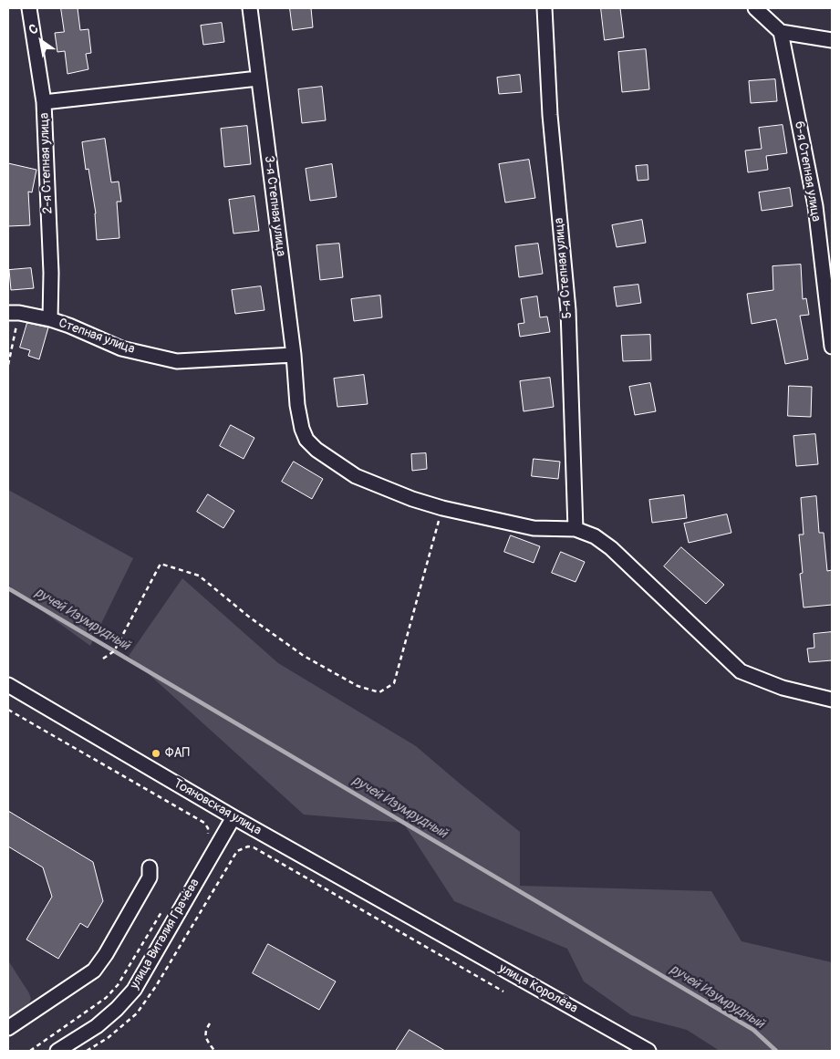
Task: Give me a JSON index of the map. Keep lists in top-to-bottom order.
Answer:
{
  "streets": {
    "street": [
      "2-я Степная улица",
      "6-я Степная улица",
      "3-я Степная улица",
      "5-я Степная улица",
      "Степная улица",
      "Тояновская улица",
      "улица Виталия Грачёва",
      "улица Королёва"
    ]
  },
  "crossings": [
    ["2-я Степная улица", "Степная улица"],
    ["3-я Степная улица", "5-я Степная улица"],
    ["3-я Степная улица", "Степная улица"],
    ["Тояновская улица", "улица Виталия Грачёва"],
    ["Тояновская улица", "улица Королёва"]
  ],
  "water": ["ручей Изумрудный"],
  "places": ["ФАП"],
  "north": "top left"
}
